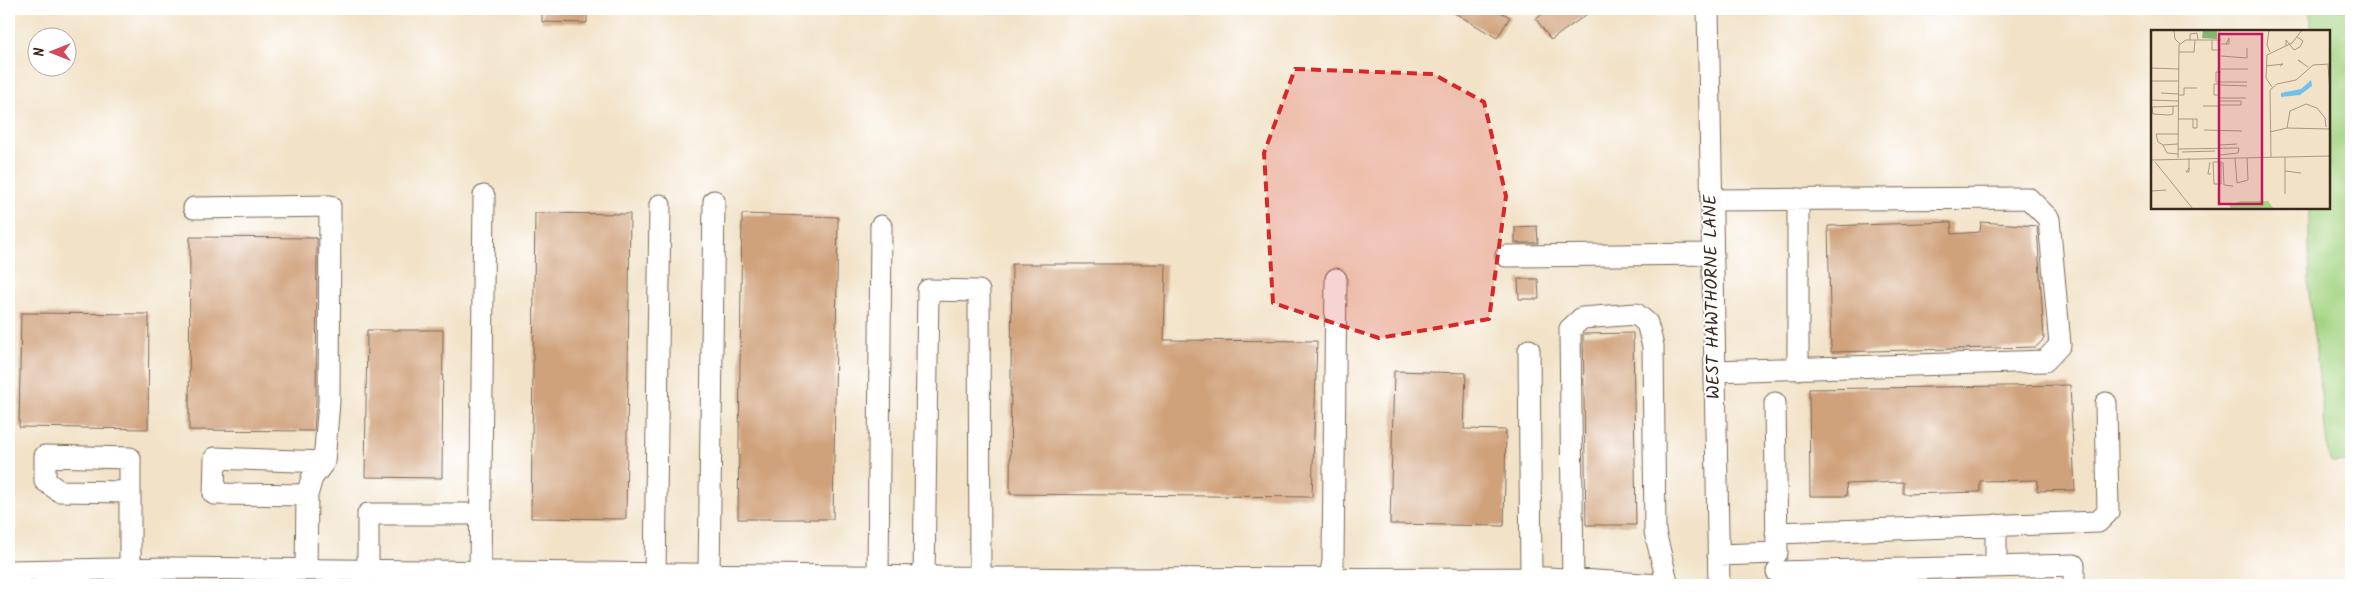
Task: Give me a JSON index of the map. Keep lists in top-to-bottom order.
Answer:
{
  "streets": {
    "street": ["WEST HAWTHORNE LANE"]
  },
  "north": "left"
}
